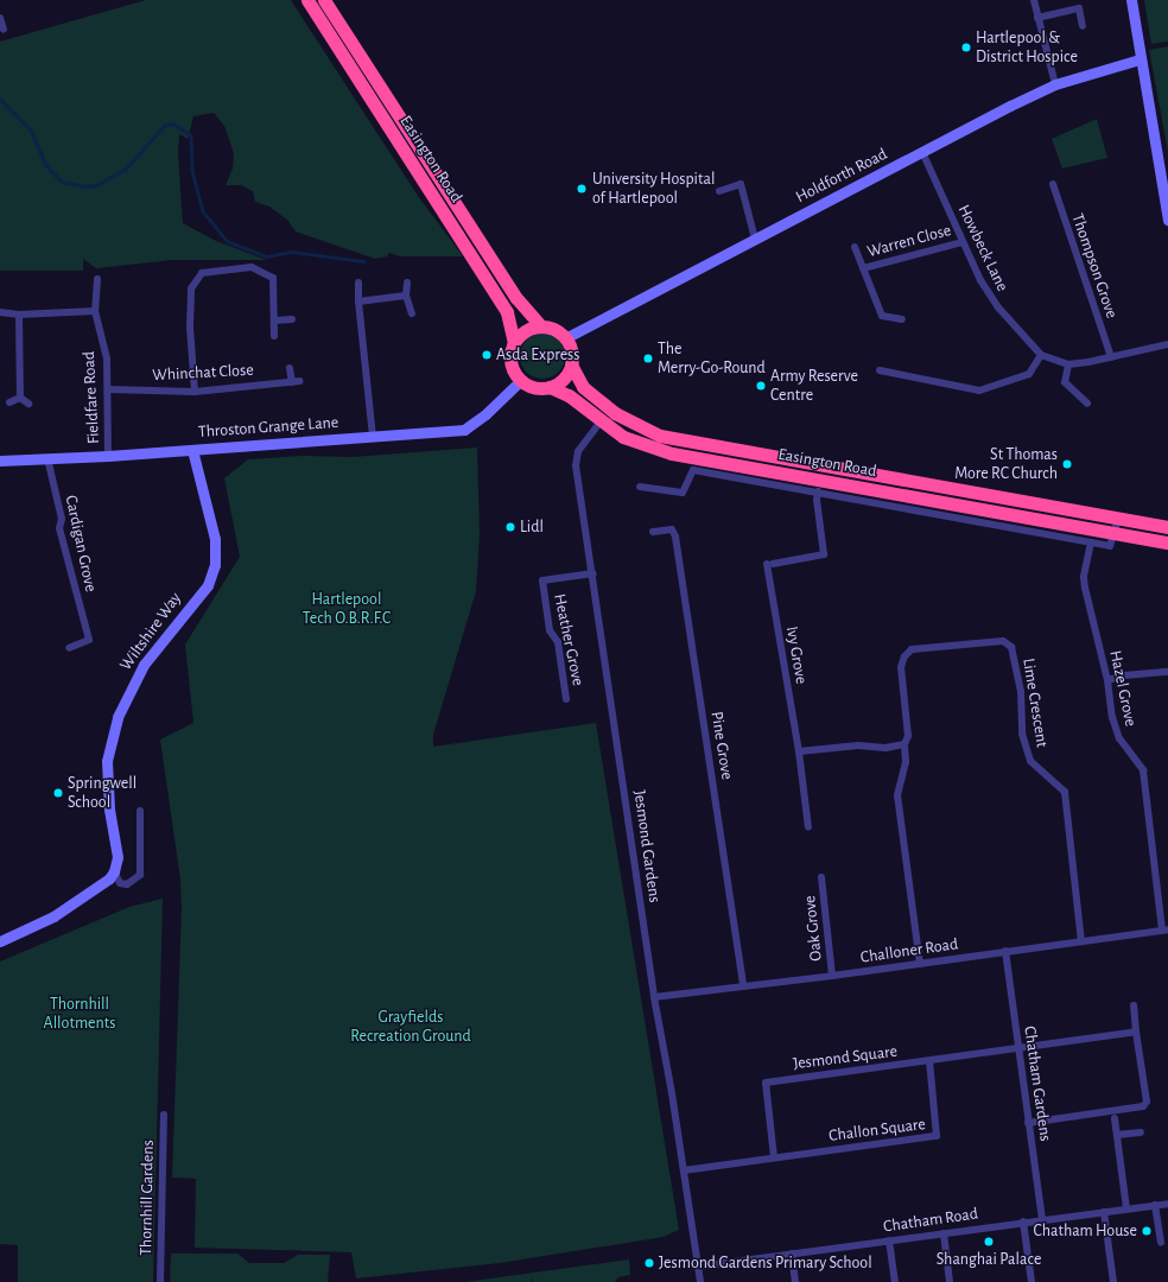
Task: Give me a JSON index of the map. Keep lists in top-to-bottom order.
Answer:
{
  "streets": {
    "highway": ["Easington Road"],
    "street": [
      "Holdforth Road",
      "Warren Close",
      "Howbeck Lane",
      "Thompson Grove",
      "Whinchat Close",
      "Fieldfare Road",
      "Throston Grange Lane",
      "Cardigan Grove",
      "Wiltshire Way",
      "Heather Grove",
      "Ivy Grove",
      "Hazel Grove",
      "Lime Crescent",
      "Pine Grove",
      "Jesmond Gardens",
      "Oak Grove",
      "Challoner Road",
      "Jesmond Square",
      "Chatham Gardens",
      "Challon Square",
      "Thornhill Gardens",
      "Chatham Road"
    ]
  },
  "crossings": [
    ["Easington Road", "Holdforth Road"],
    ["Easington Road", "Throston Grange Lane"],
    ["Easington Road", "Hazel Grove"],
    ["Easington Road", "Jesmond Gardens"],
    ["Holdforth Road", "Howbeck Lane"],
    ["Holdforth Road", "Throston Grange Lane"],
    ["Warren Close", "Howbeck Lane"],
    ["Howbeck Lane", "Thompson Grove"],
    ["Whinchat Close", "Fieldfare Road"],
    ["Fieldfare Road", "Throston Grange Lane"],
    ["Throston Grange Lane", "Cardigan Grove"],
    ["Throston Grange Lane", "Wiltshire Way"],
    ["Heather Grove", "Jesmond Gardens"],
    ["Hazel Grove", "Challoner Road"],
    ["Lime Crescent", "Challoner Road"],
    ["Pine Grove", "Challoner Road"],
    ["Jesmond Gardens", "Challoner Road"],
    ["Jesmond Gardens", "Challon Square"],
    ["Jesmond Gardens", "Chatham Road"],
    ["Oak Grove", "Challoner Road"],
    ["Challoner Road", "Chatham Gardens"],
    ["Jesmond Square", "Chatham Gardens"],
    ["Jesmond Square", "Challon Square"],
    ["Chatham Gardens", "Chatham Road"]
  ],
  "parks": ["Hartlepool Tech O.B.R.F.C", "Thornhill Allotments", "Grayfields Recreation Ground"],
  "places": [
    "Hartlepool & District Hospice",
    "University Hospital of Hartlepool",
    "Asda Express",
    "The Merry-Go-Round",
    "Army Reserve Centre",
    "St Thomas More RC Church",
    "Lidl",
    "Springwell School",
    "Chatham House",
    "Shanghai Palace",
    "Jesmond Gardens Primary School"
  ]
}
